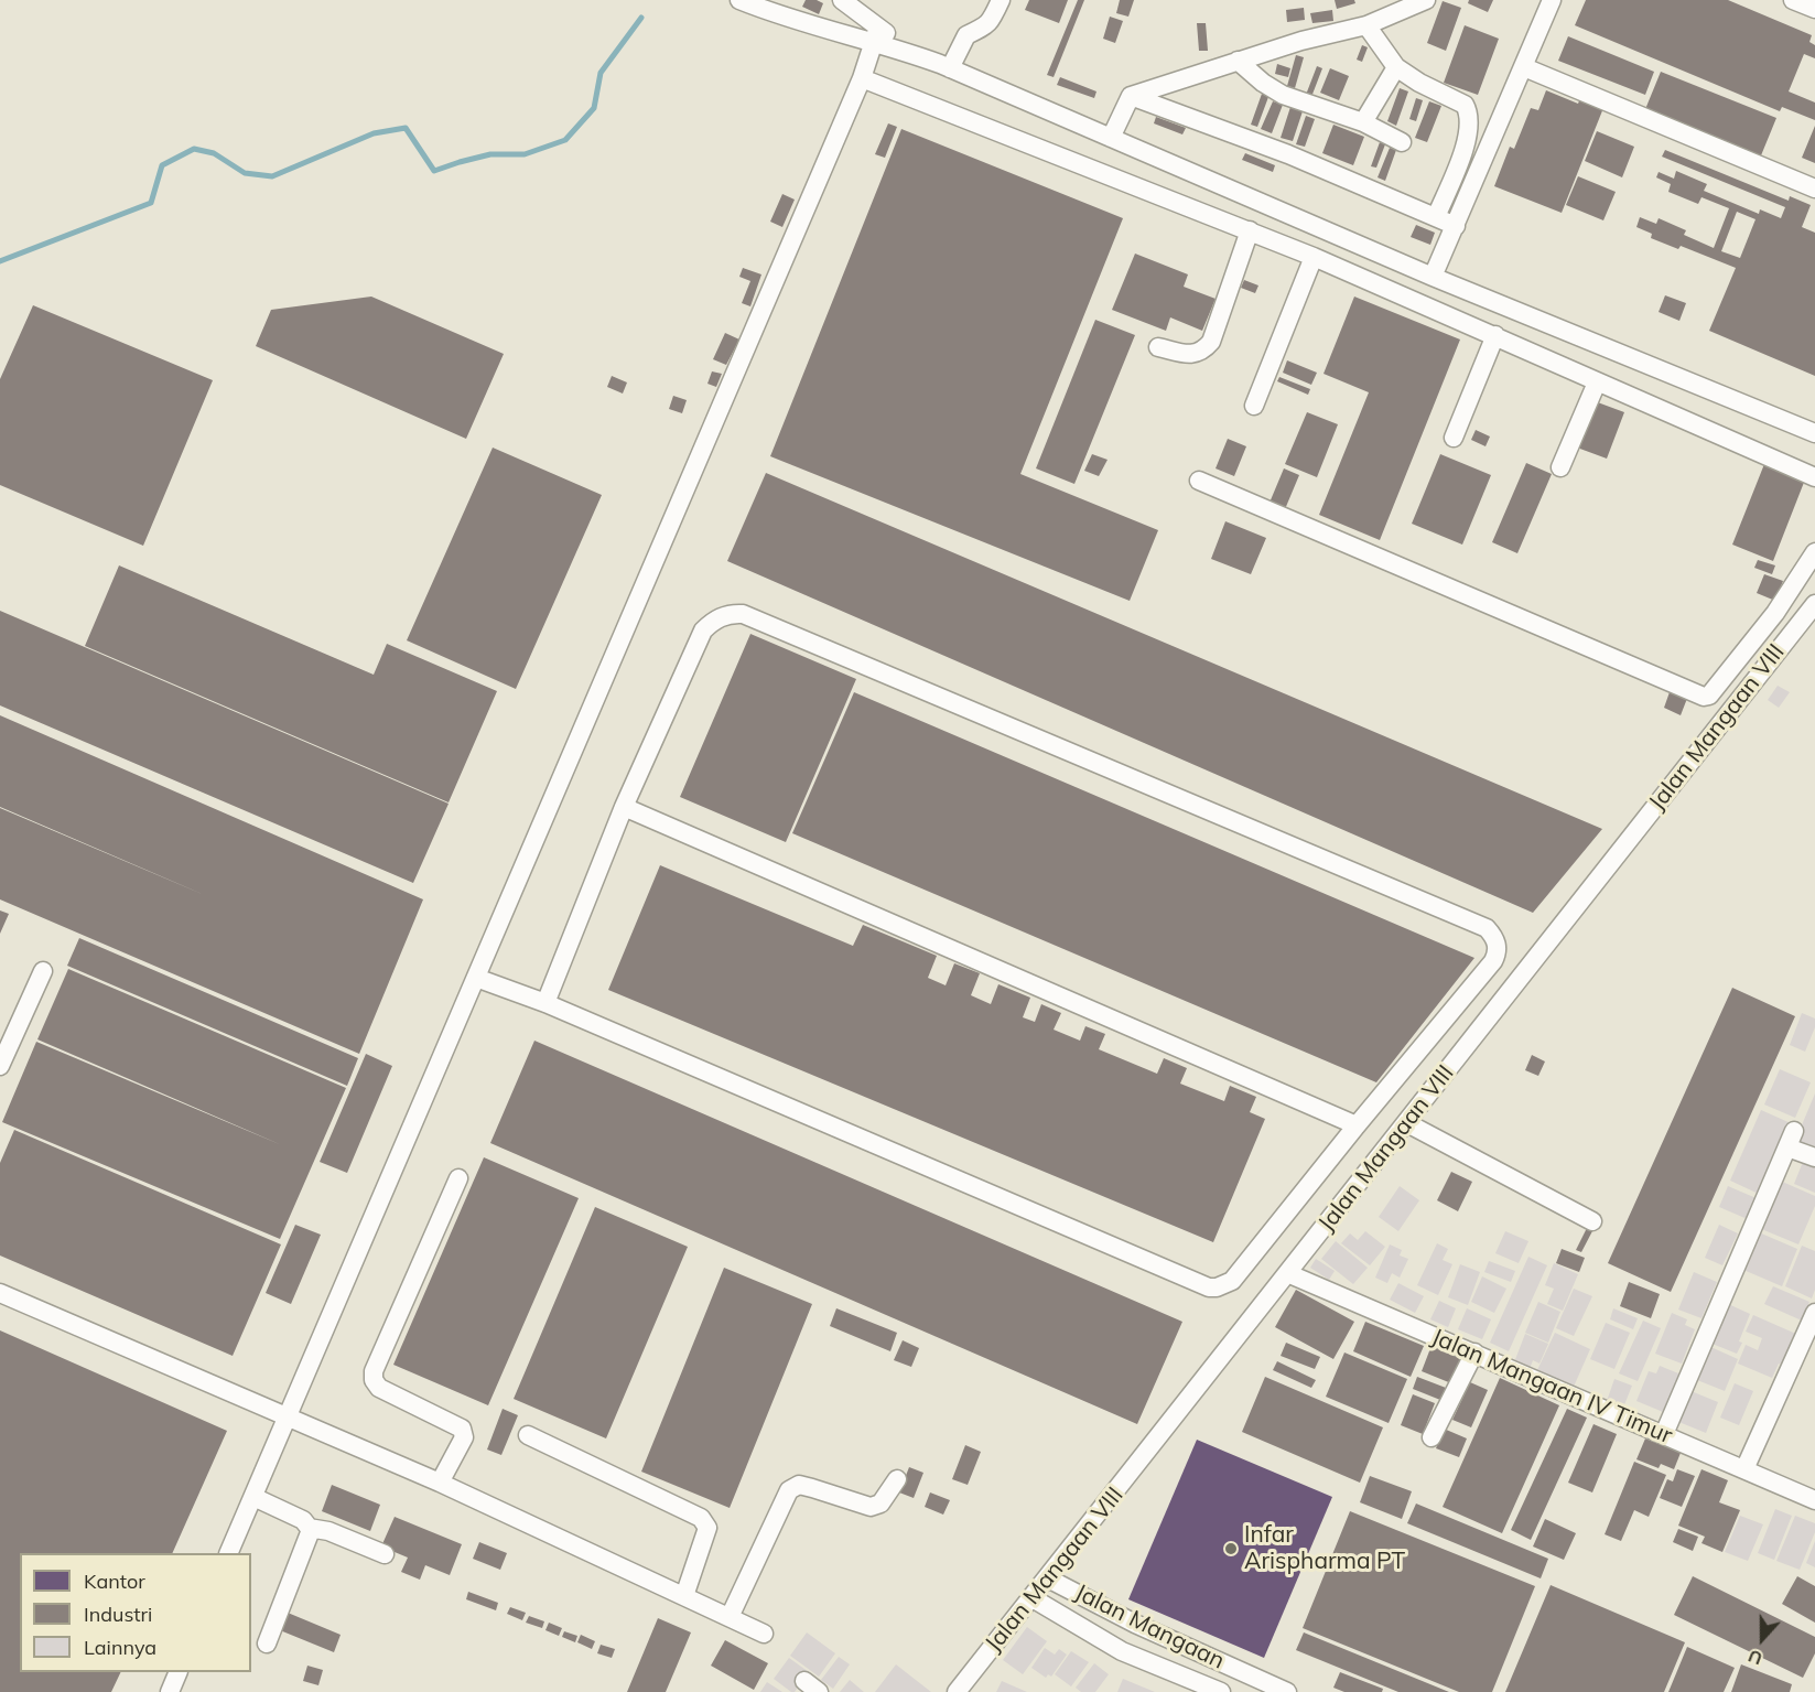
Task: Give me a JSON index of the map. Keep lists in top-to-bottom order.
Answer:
{
  "streets": {
    "street": ["Jalan Mangaan VIII", "Jalan Mangaan IV Timur", "Jalan Mangaan"]
  },
  "crossings": [
    ["Jalan Mangaan VIII", "Jalan Mangaan IV Timur"],
    ["Jalan Mangaan VIII", "Jalan Mangaan"]
  ],
  "places": ["Infar Arispharma PT"],
  "legend": ["Kantor", "Industri", "Lainnya"],
  "north": "bottom"
}
